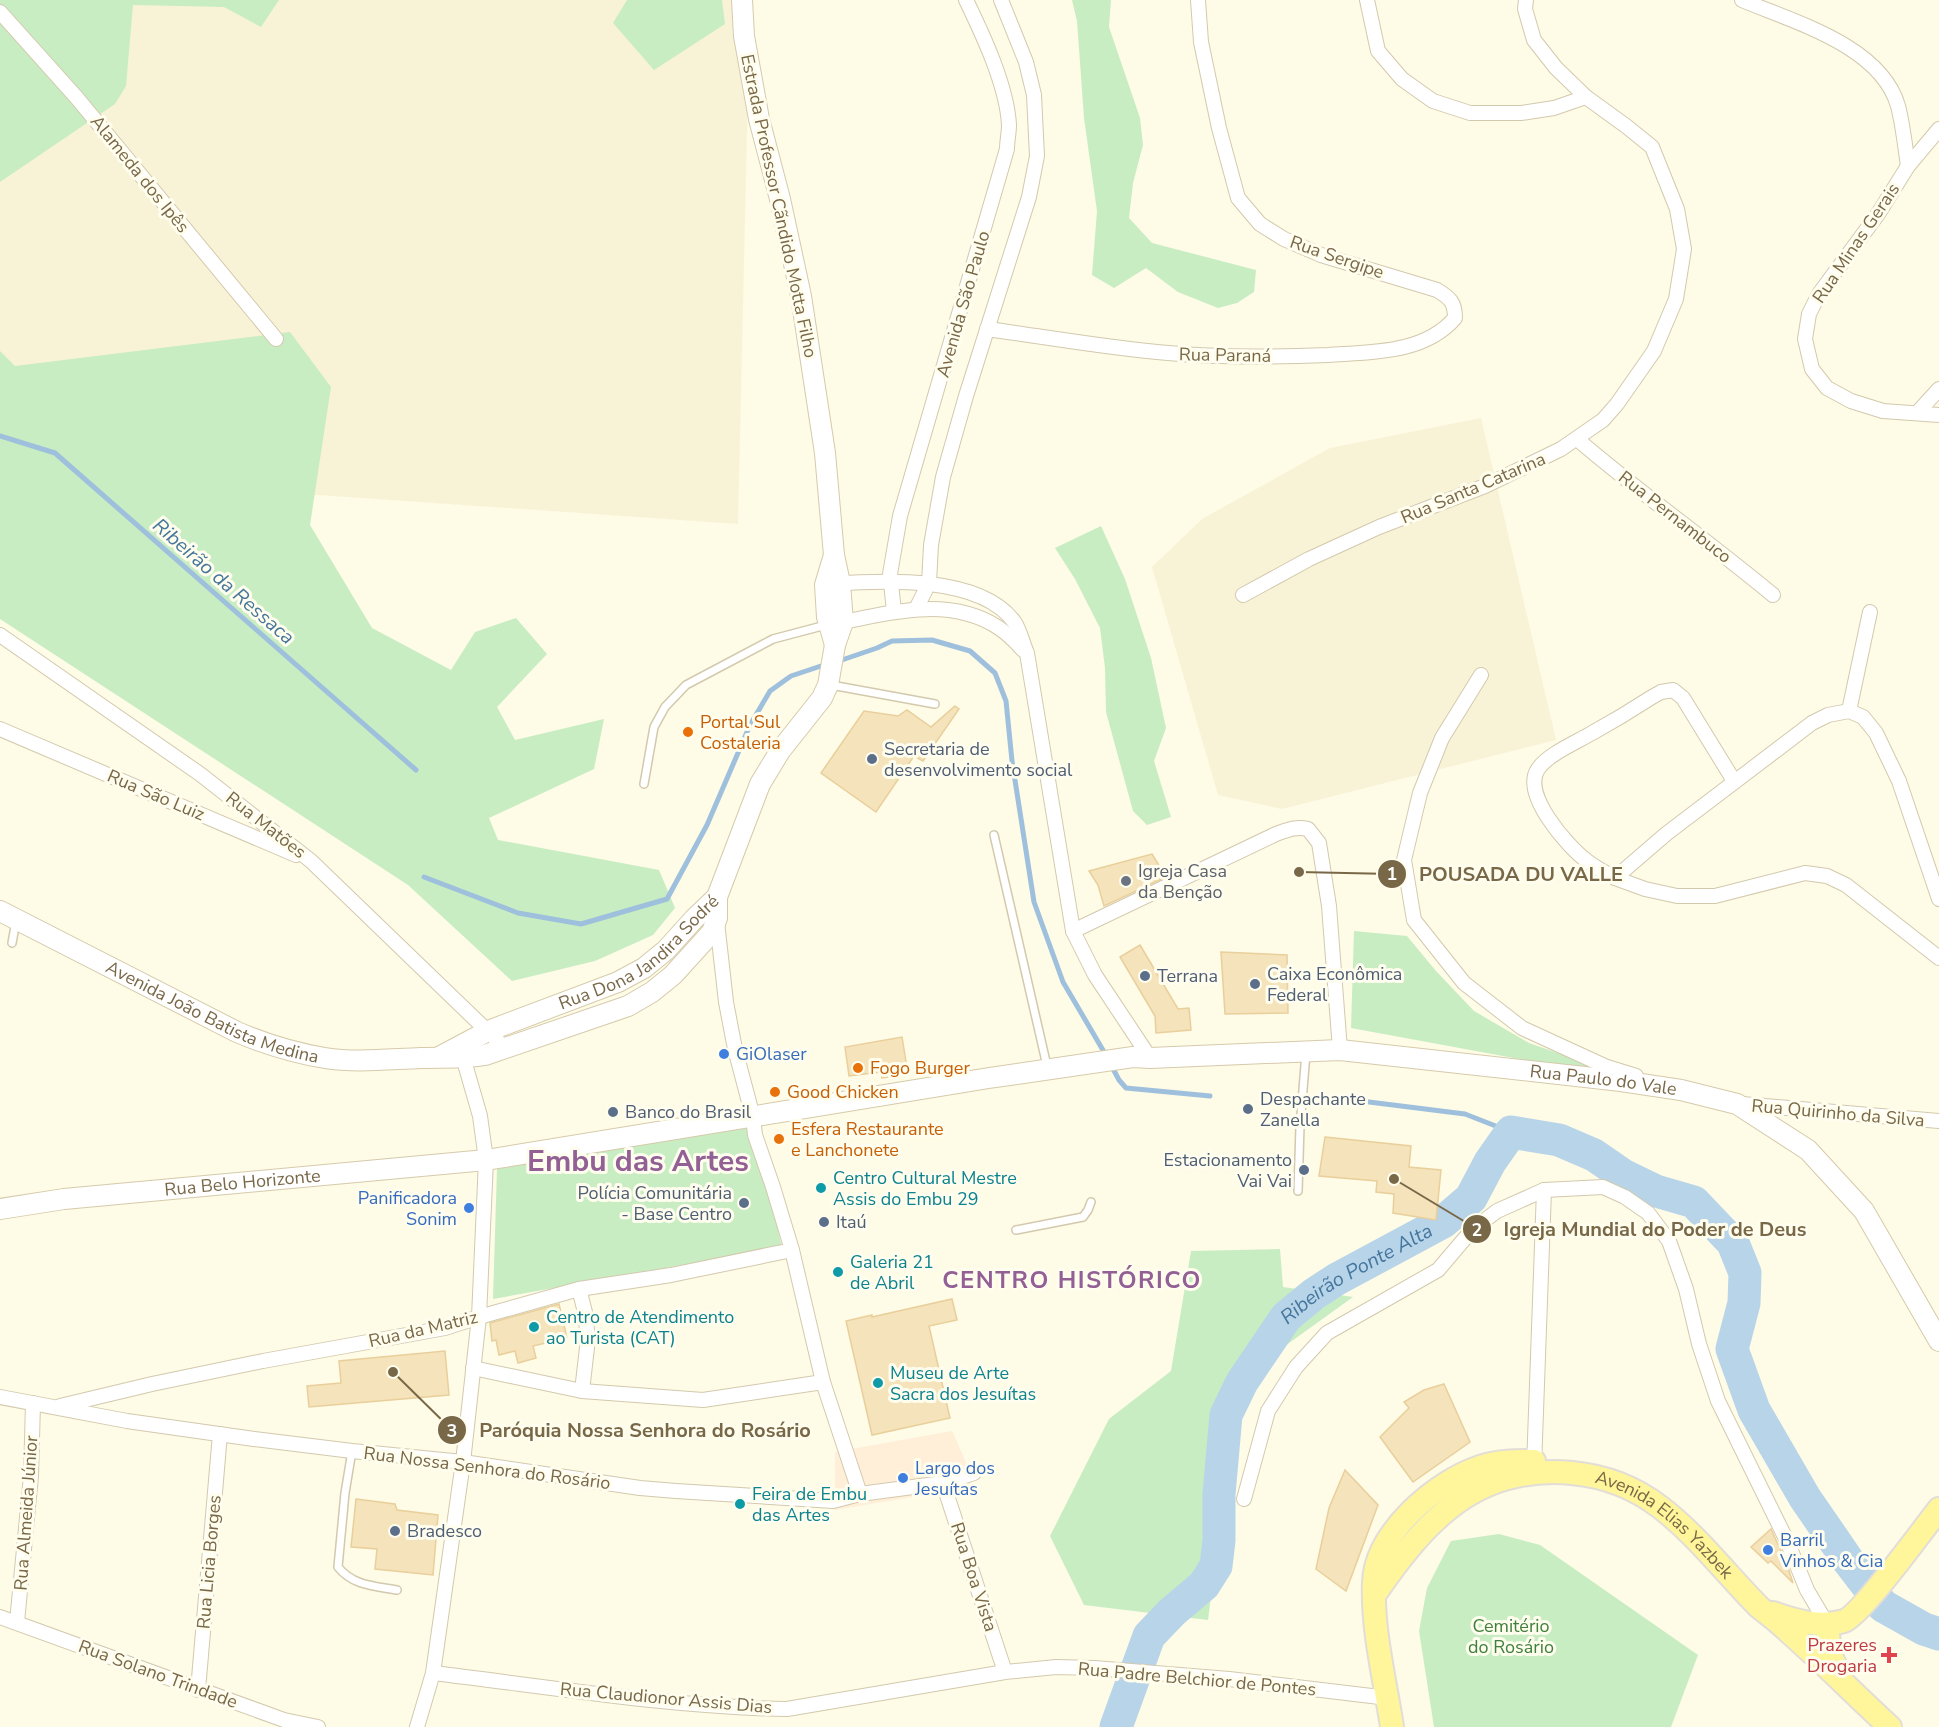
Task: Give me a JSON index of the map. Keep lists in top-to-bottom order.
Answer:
{
  "streets": {
    "main road": ["Avenida Elias Yazbek"],
    "street": [
      "Alameda dos Ipês",
      "Estrada Professor Cãndido Motta Filho",
      "Rua Minas Gerais",
      "Rua Sergipe",
      "Avenida São Paulo",
      "Rua Paraná",
      "Rua Santa Catarina",
      "Rua Pernambuco",
      "Rua São Luiz",
      "Rua Matões",
      "Rua Dona Jandira Sodré",
      "Avenida João Batista Medina",
      "Rua Paulo do Vale",
      "Rua Quirinho da Silva",
      "Rua Belo Horizonte",
      "Rua da Matriz",
      "Rua Nossa Senhora do Rosário",
      "Rua Almeida Júnior",
      "Rua Licia Borges",
      "Rua Boa Vista",
      "Rua Solano Trindade",
      "Rua Padre Belchior de Pontes",
      "Rua Claudionor Assis Dias"
    ]
  },
  "crossings": [
    ["Rua Sergipe", "Rua Paraná"],
    ["Avenida São Paulo", "Rua Paraná"],
    ["Rua Santa Catarina", "Rua Pernambuco"],
    ["Rua São Luiz", "Rua Matões"],
    ["Rua Matões", "Rua Dona Jandira Sodré"],
    ["Rua Matões", "Avenida João Batista Medina"],
    ["Rua Dona Jandira Sodré", "Avenida João Batista Medina"],
    ["Rua Paulo do Vale", "Rua Quirinho da Silva"],
    ["Rua Paulo do Vale", "Rua Belo Horizonte"],
    ["Rua da Matriz", "Rua Nossa Senhora do Rosário"],
    ["Rua Nossa Senhora do Rosário", "Rua Almeida Júnior"],
    ["Rua Nossa Senhora do Rosário", "Rua Licia Borges"],
    ["Rua Nossa Senhora do Rosário", "Rua Boa Vista"],
    ["Rua Almeida Júnior", "Rua Solano Trindade"],
    ["Avenida Elias Yazbek", "Rua Padre Belchior de Pontes"],
    ["Rua Licia Borges", "Rua Solano Trindade"],
    ["Rua Boa Vista", "Rua Padre Belchior de Pontes"],
    ["Rua Boa Vista", "Rua Claudionor Assis Dias"],
    ["Rua Padre Belchior de Pontes", "Rua Claudionor Assis Dias"]
  ],
  "districts": ["Embu das Artes", "CENTRO HISTÓRICO"],
  "water": ["Ribeirão da Ressaca", "Ribeirão Ponte Alta"],
  "parks": ["Cemitério do Rosário"],
  "places": {
    "other": [
      "Portal Sul Costaleria",
      "Secretaria de desenvolvimento social",
      "POUSADA DU VALLE",
      "Igreja Casa da Benção",
      "Terrana",
      "Caixa Econômica Federal",
      "GiOlaser",
      "Fogo Burger",
      "Good Chicken",
      "Despachante Zanella",
      "Banco do Brasil",
      "Esfera Restaurante e Lanchonete",
      "Estacionamento Vai Vai",
      "Igreja Mundial do Poder de Deus",
      "Centro Cultural Mestre Assis do Embu 29",
      "Polícia Comunitária - Base Centro",
      "Panificadora Sonim",
      "Itaú",
      "Galeria 21 de Abril",
      "Centro de Atendimento ao Turista (CAT)",
      "Paróquia Nossa Senhora do Rosário",
      "Museu de Arte Sacra dos Jesuítas",
      "Largo dos Jesuítas",
      "Feira de Embu das Artes",
      "Bradesco",
      "Barril Vinhos & Cia"
    ],
    "health": ["Prazeres Drogaria"]
  }
}
